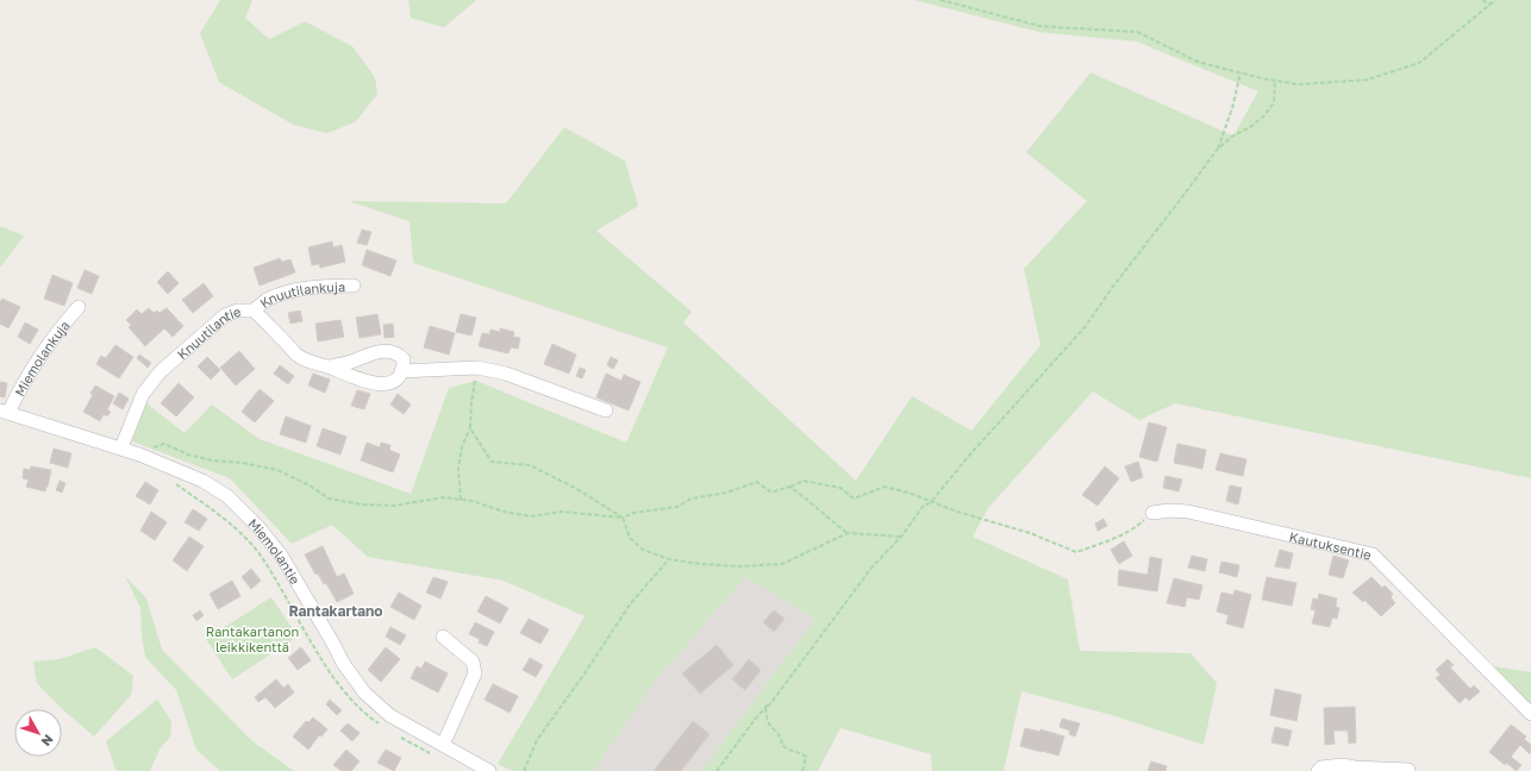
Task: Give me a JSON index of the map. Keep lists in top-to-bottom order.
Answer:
{
  "streets": {
    "street": [
      "Knuutilankuja",
      "Knuutilantie",
      "Miemolankuja",
      "Kautuksentie",
      "Miemolantie"
    ]
  },
  "crossings": [
    ["Knuutilankuja", "Knuutilantie"],
    ["Knuutilantie", "Miemolantie"],
    ["Miemolankuja", "Miemolantie"]
  ],
  "districts": ["Rantakartano"],
  "parks": ["Rantakartanon leikkikenttä"],
  "north": "bottom right"
}
